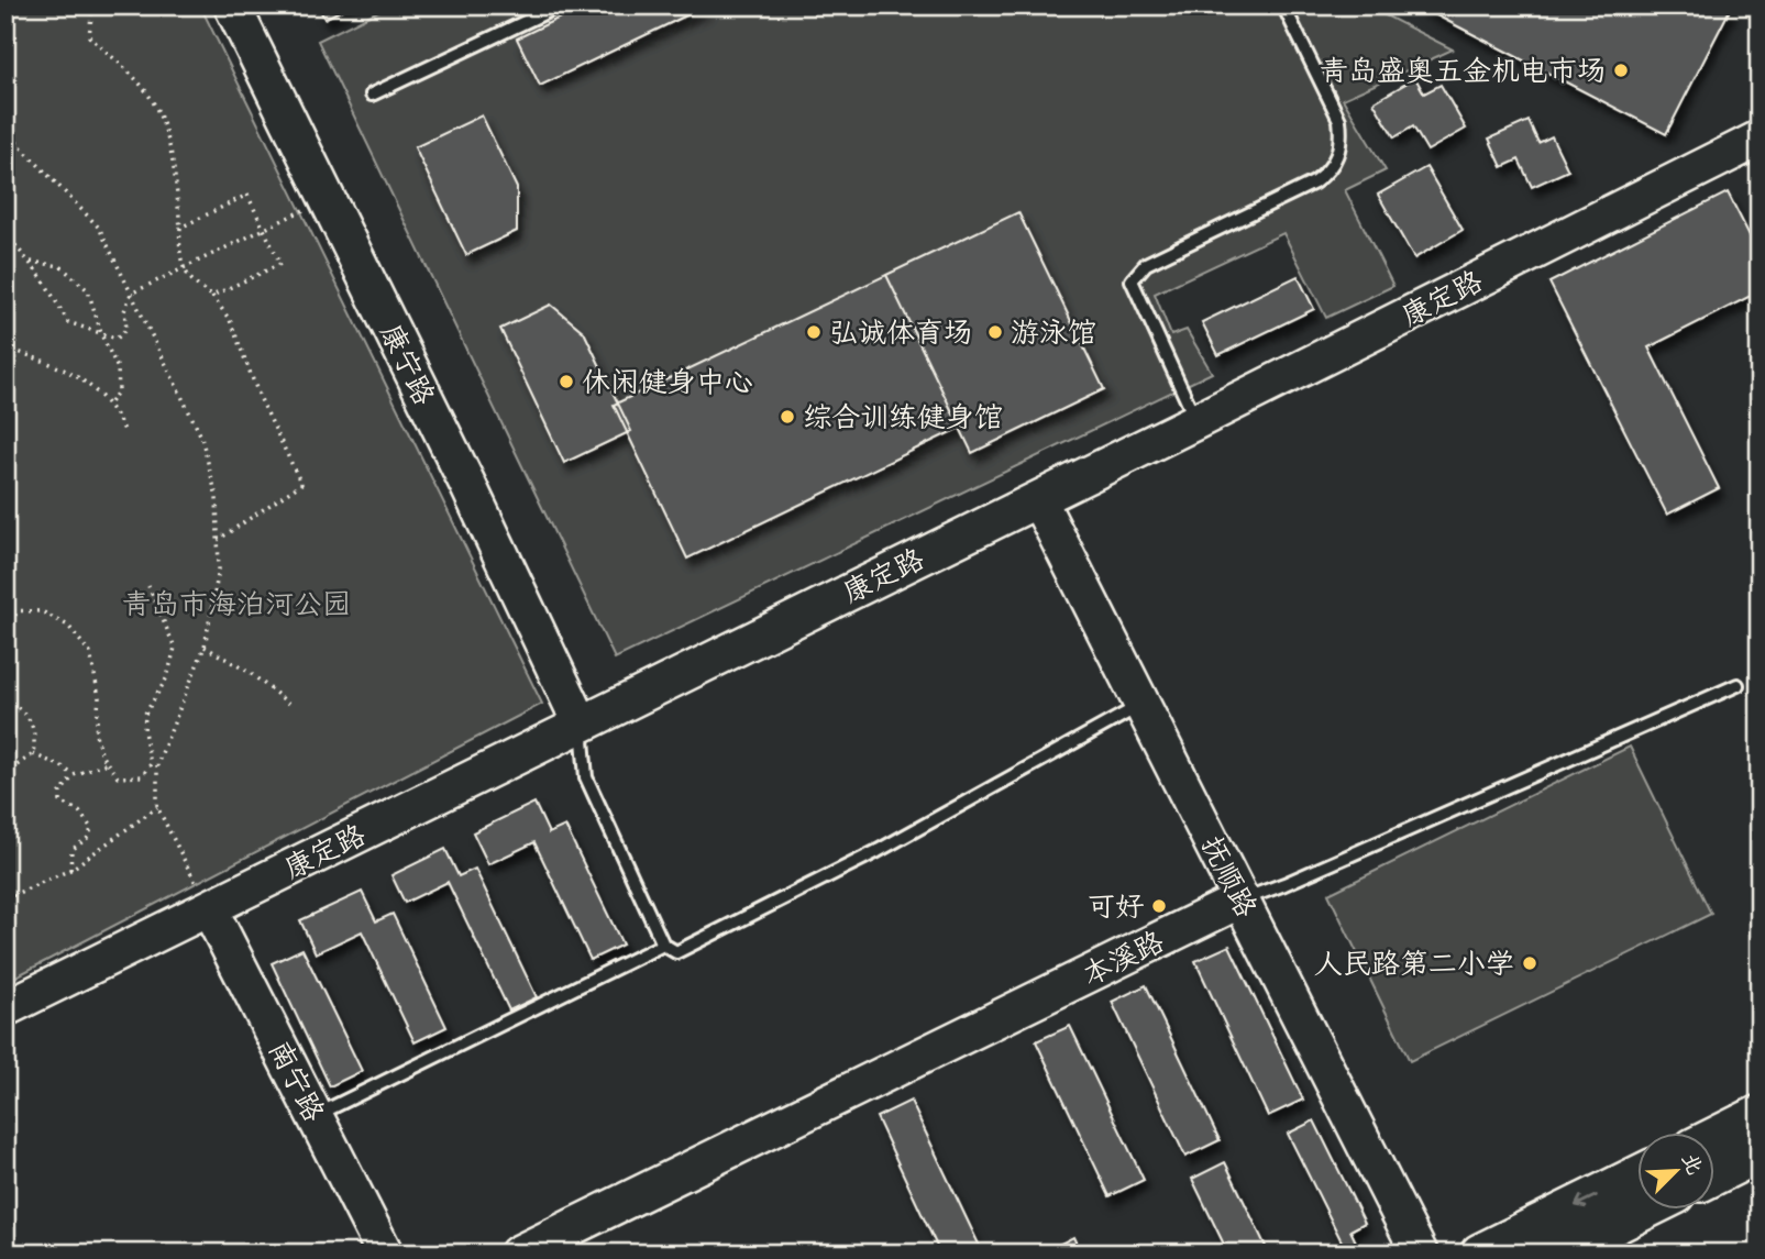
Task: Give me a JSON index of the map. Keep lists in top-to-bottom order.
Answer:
{
  "streets": {
    "street": [
      "康定路",
      "康宁路",
      "抚顺路",
      "本溪路",
      "南宁路"
    ]
  },
  "crossings": [
    ["康定路", "康宁路"],
    ["康定路", "抚顺路"],
    ["康定路", "南宁路"],
    ["抚顺路", "本溪路"]
  ],
  "parks": ["青岛市海泊河公园"],
  "places": [
    "青岛盛奥五金机电市场",
    "弘诚体育场",
    "游泳馆",
    "休闲健身中心",
    "综合训练健身馆",
    "可好",
    "人民路第二小学"
  ],
  "north": "top right"
}
